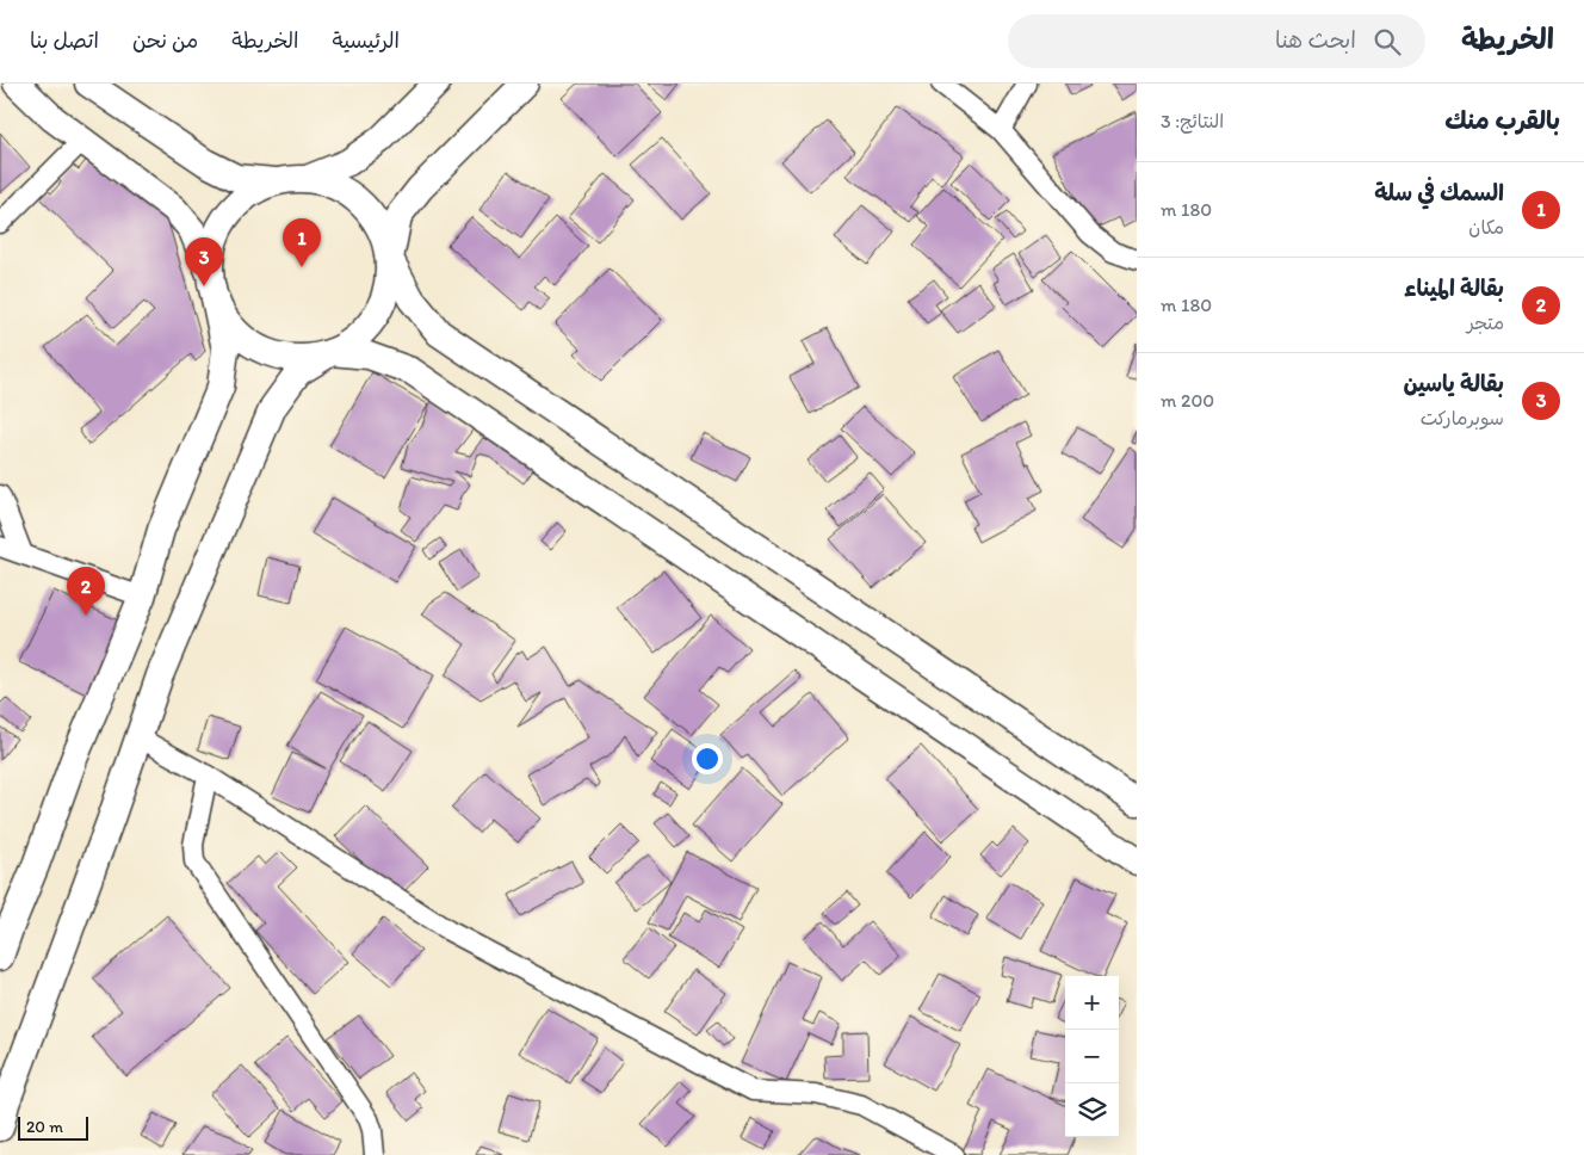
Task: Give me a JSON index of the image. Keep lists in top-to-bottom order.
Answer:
{
  "scale_bar": "20 m",
  "page": {
    "header": "الخريطة",
    "search": "ابحث هنا",
    "nav": [
      "الرئيسية",
      "الخريطة",
      "من نحن",
      "اتصل بنا"
    ],
    "heading": ["بالقرب منك", "النتائج: 3"],
    "list": [
      {
        "mark": "1",
        "name": "السمك في سلة",
        "note": "مكان",
        "value": "180 m"
      },
      {
        "mark": "2",
        "name": "بقالة الميناء",
        "note": "متجر",
        "value": "180 m"
      },
      {
        "mark": "3",
        "name": "بقالة ياسين",
        "note": "سوبرماركت",
        "value": "200 m"
      }
    ],
    "pins": ["1", "3", "2"],
    "map_buttons": ["+", "−"],
    "scale": "20 m"
  }
}
